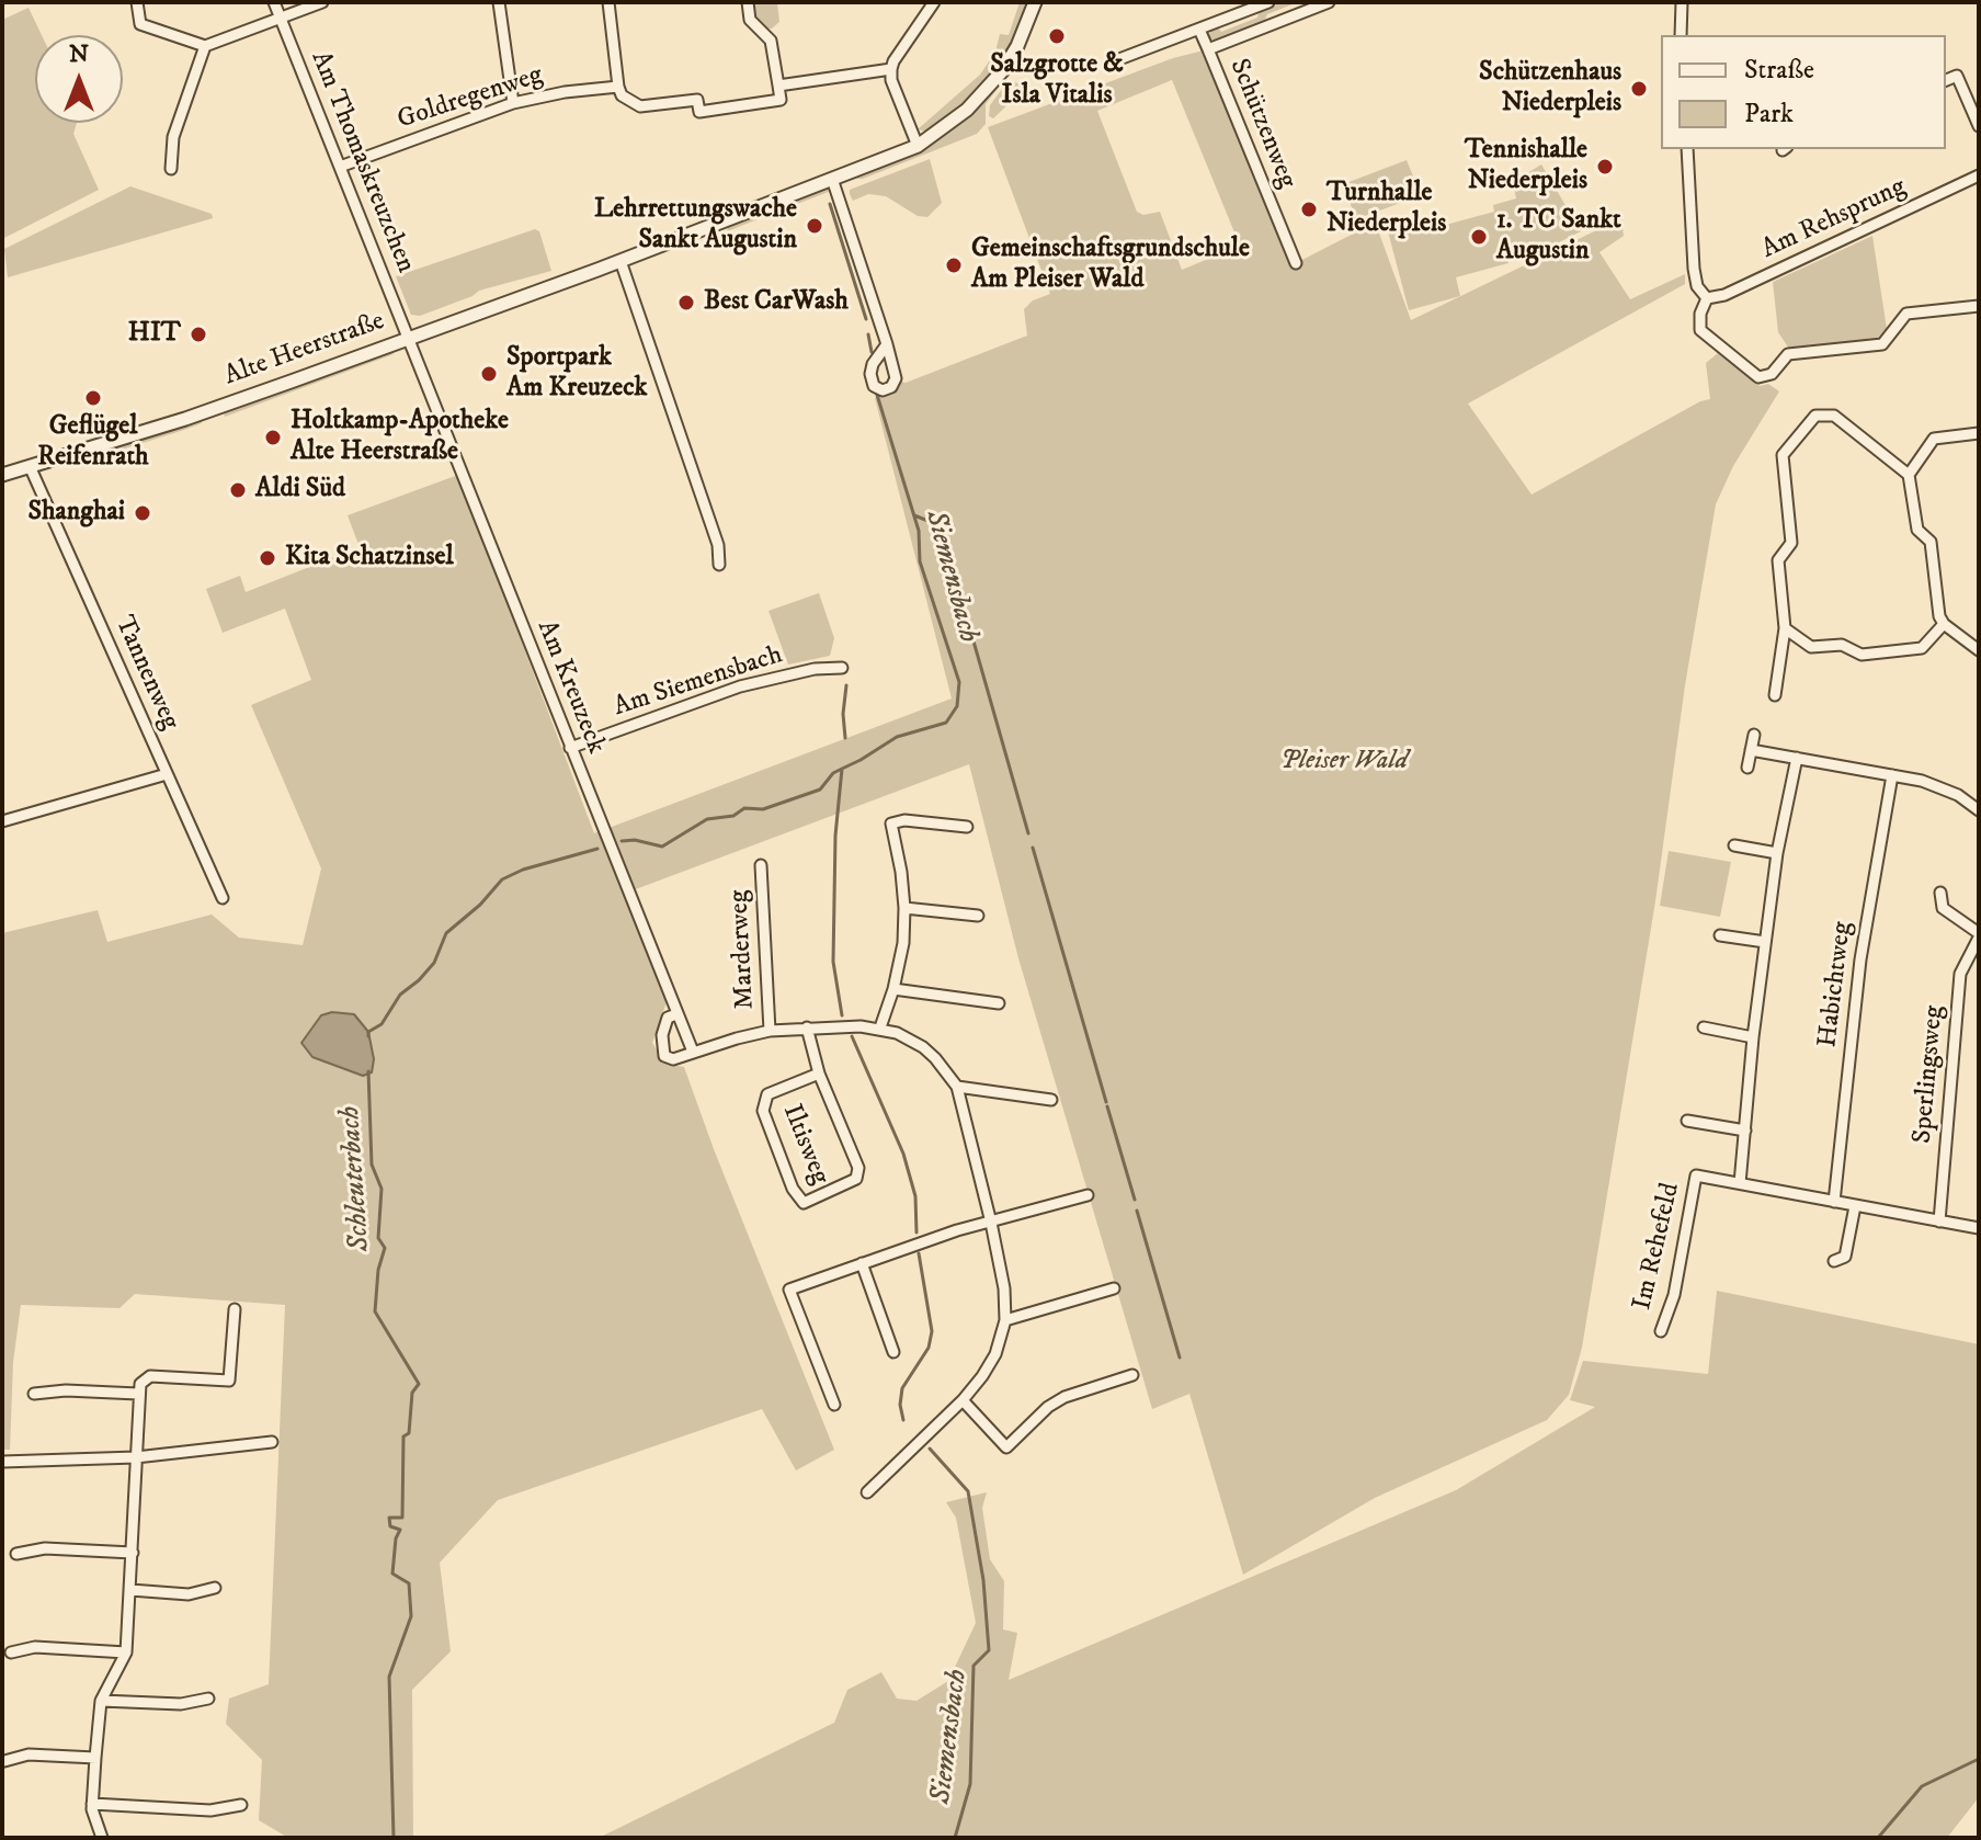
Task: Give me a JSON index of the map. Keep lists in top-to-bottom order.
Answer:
{
  "streets": {
    "street": [
      "Goldregenweg",
      "Schützenweg",
      "Am Thomaskreuzchen",
      "Am Rehsprung",
      "Alte Heerstraße",
      "Tannenweg",
      "Am Siemensbach",
      "Am Kreuzeck",
      "Marderweg",
      "Habichtweg",
      "Sperlingsweg",
      "Iltisweg",
      "Im Rehefeld"
    ]
  },
  "crossings": [
    ["Goldregenweg", "Am Thomaskreuzchen"],
    ["Am Thomaskreuzchen", "Alte Heerstraße"],
    ["Am Thomaskreuzchen", "Am Kreuzeck"],
    ["Alte Heerstraße", "Tannenweg"],
    ["Alte Heerstraße", "Am Kreuzeck"],
    ["Am Siemensbach", "Am Kreuzeck"],
    ["Habichtweg", "Im Rehefeld"],
    ["Sperlingsweg", "Im Rehefeld"]
  ],
  "water": ["Siemensbach", "Schleuterbach"],
  "parks": ["Pleiser Wald"],
  "places": [
    "Salzgrotte & Isla Vitalis",
    "Schützenhaus Niederpleis",
    "Tennishalle Niederpleis",
    "Turnhalle Niederpleis",
    "Lehrrettungswache Sankt Augustin",
    "1. TC Sankt Augustin",
    "Gemeinschaftsgrundschule Am Pleiser Wald",
    "Best CarWash",
    "HIT",
    "Sportpark Am Kreuzeck",
    "Geflügel Reifenrath",
    "Holtkamp-Apotheke Alte Heerstraße",
    "Aldi Süd",
    "Shanghai",
    "Kita Schatzinsel"
  ],
  "legend": ["Straße", "Park"],
  "north": "top"
}
